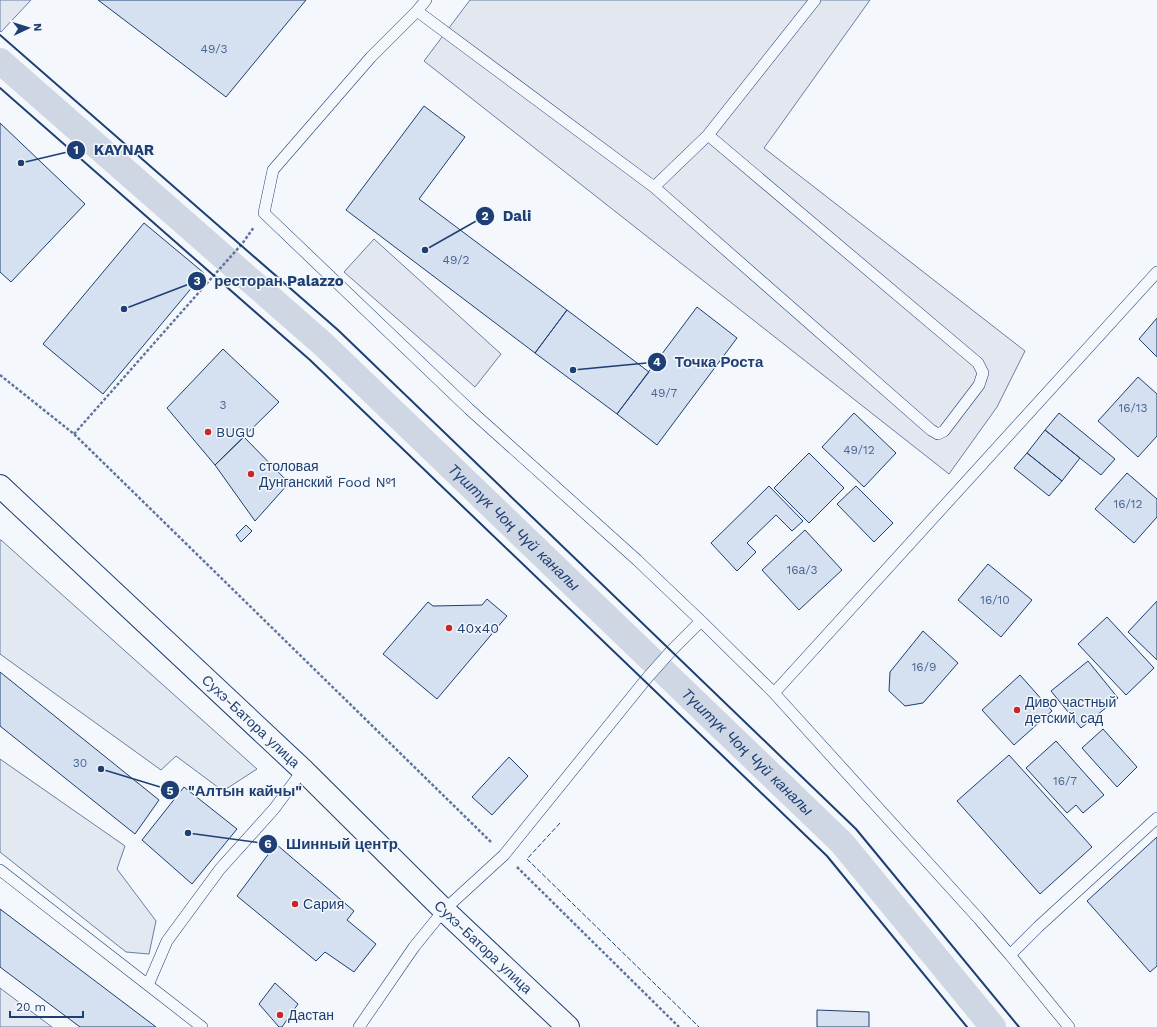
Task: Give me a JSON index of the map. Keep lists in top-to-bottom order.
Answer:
{
  "streets": {
    "main road": ["Сухэ-Батора улица"]
  },
  "water": ["Түштүк Чоң Чүй каналы"],
  "places": [
    "KAYNAR",
    "Dali",
    "ресторан Palazzo",
    "Точка Роста",
    "BUGU",
    "столовая Дунганский Food №1",
    "40x40",
    "Диво частный детский сад",
    "\"Алтын кайчы\"",
    "Шинный центр",
    "Сария",
    "Дастан"
  ],
  "house_numbers": [
    "49/3",
    "49/2",
    "49/7",
    "3",
    "16/13",
    "49/12",
    "16/12",
    "16а/3",
    "16/10",
    "16/9",
    "30",
    "16/7"
  ],
  "scale_bar": "20 m",
  "north": "right"
}
